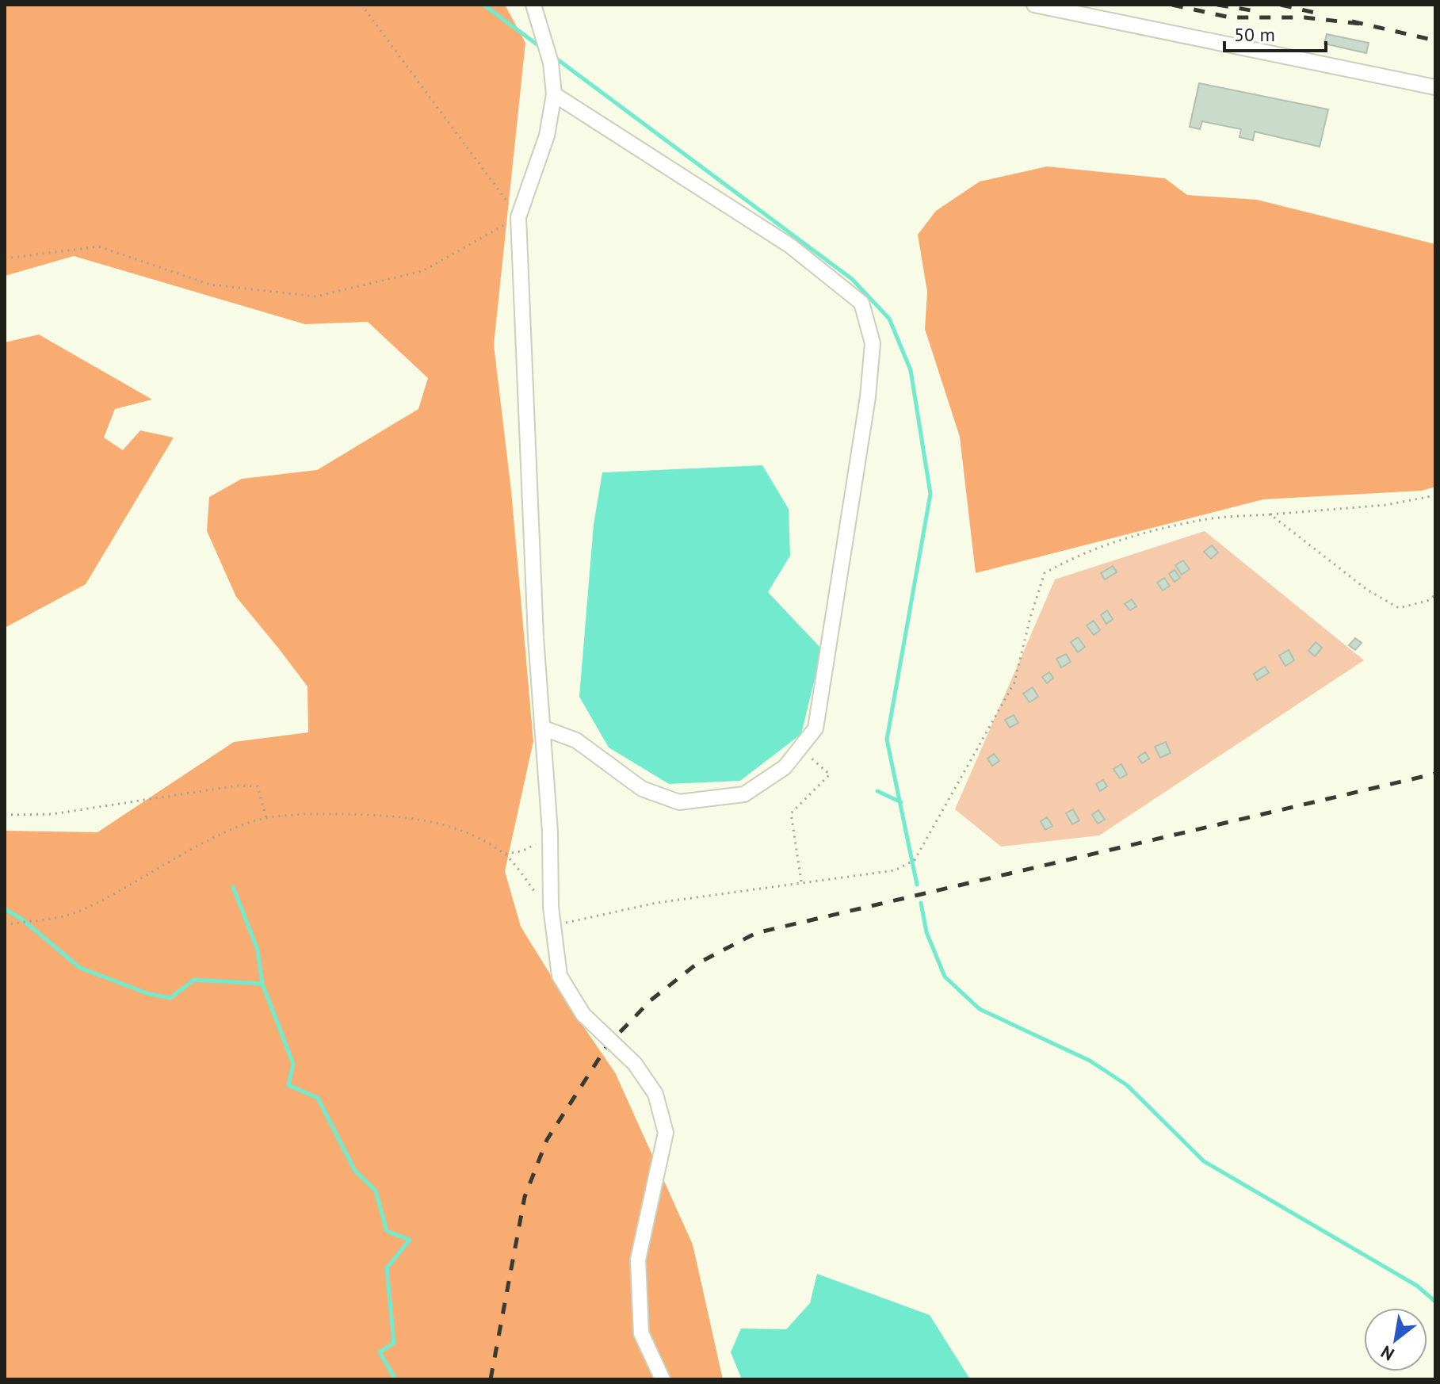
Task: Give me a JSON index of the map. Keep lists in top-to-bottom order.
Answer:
{
  "scale_bar": "50 m",
  "north": "bottom left"
}
